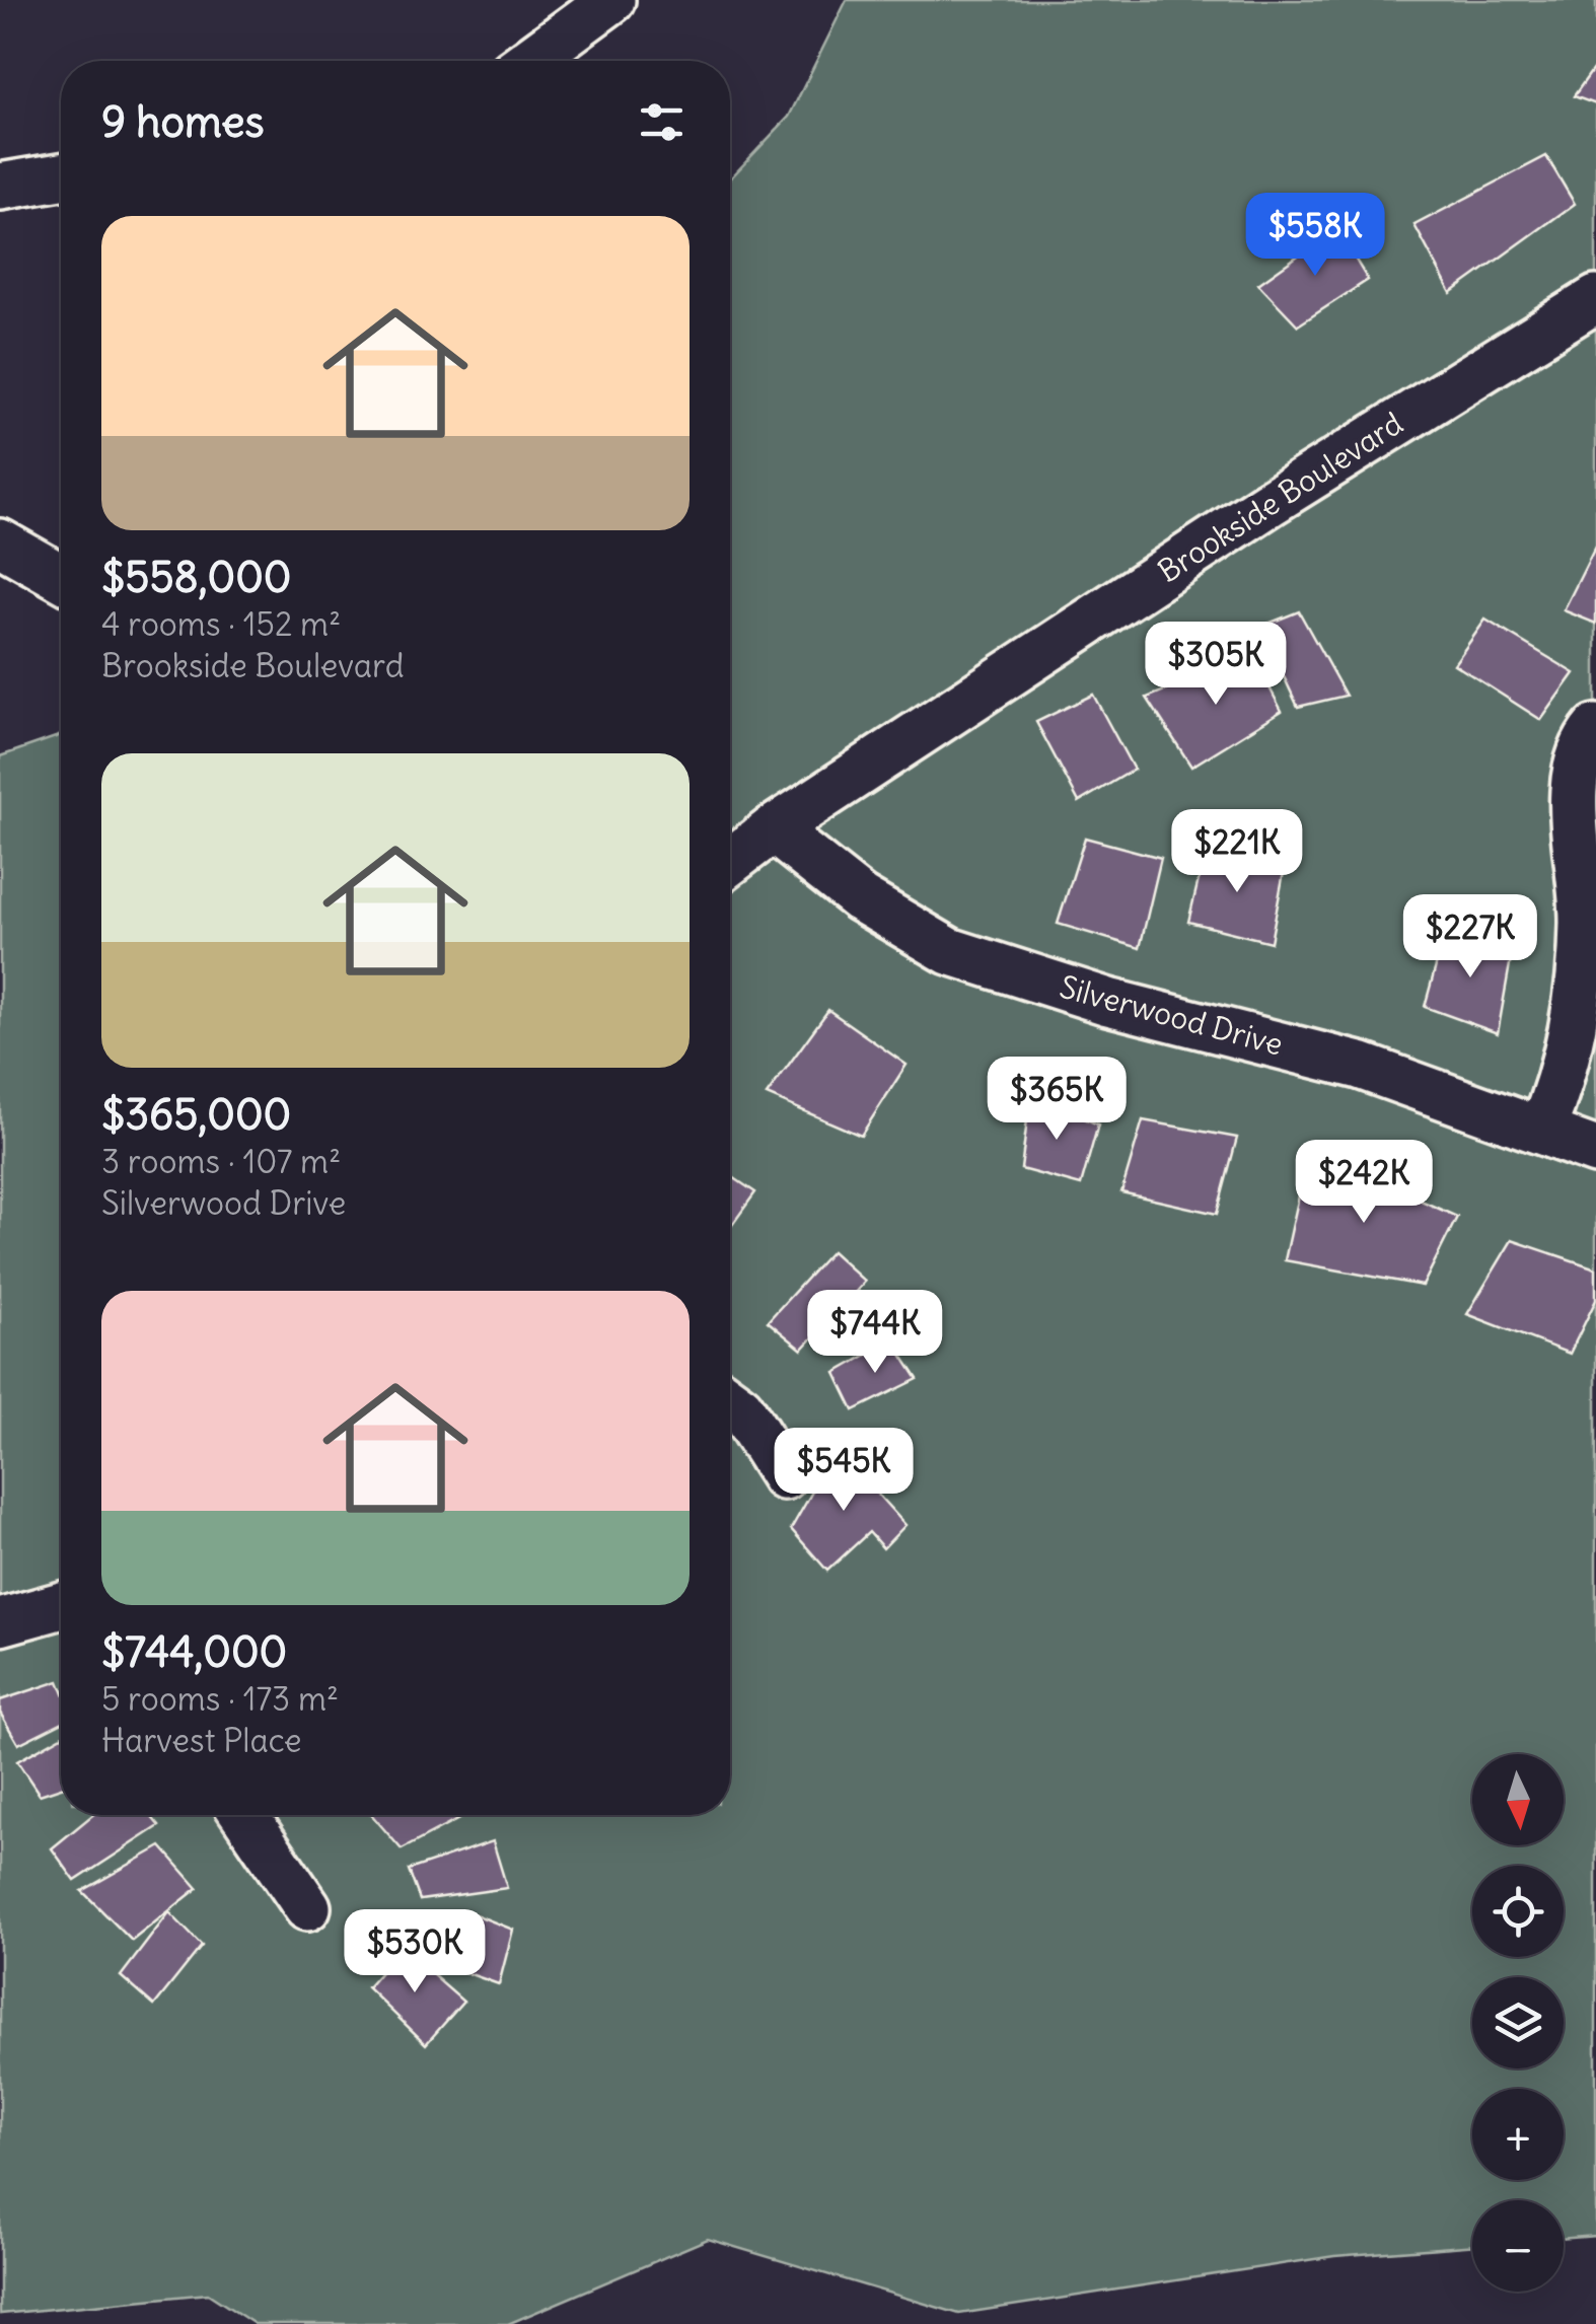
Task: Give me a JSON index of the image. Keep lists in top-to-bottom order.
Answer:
{
  "streets": {
    "street": ["Brookside Boulevard", "Silverwood Drive"]
  },
  "crossings": [
    ["Brookside Boulevard", "Silverwood Drive"]
  ],
  "north": "bottom",
  "page": {
    "heading": "9 homes",
    "list": [
      {
        "name": "$558,000",
        "note": "4 rooms · 152 m² · Brookside Boulevard"
      },
      {
        "name": "$365,000",
        "note": "3 rooms · 107 m² · Silverwood Drive"
      },
      {
        "name": "$744,000",
        "note": "5 rooms · 173 m² · Harvest Place"
      }
    ],
    "price": [
      "$558K",
      "$305K",
      "$221K",
      "$227K",
      "$365K",
      "$242K",
      "$744K",
      "$545K",
      "$530K"
    ],
    "map_buttons": ["+", "−"]
  }
}
